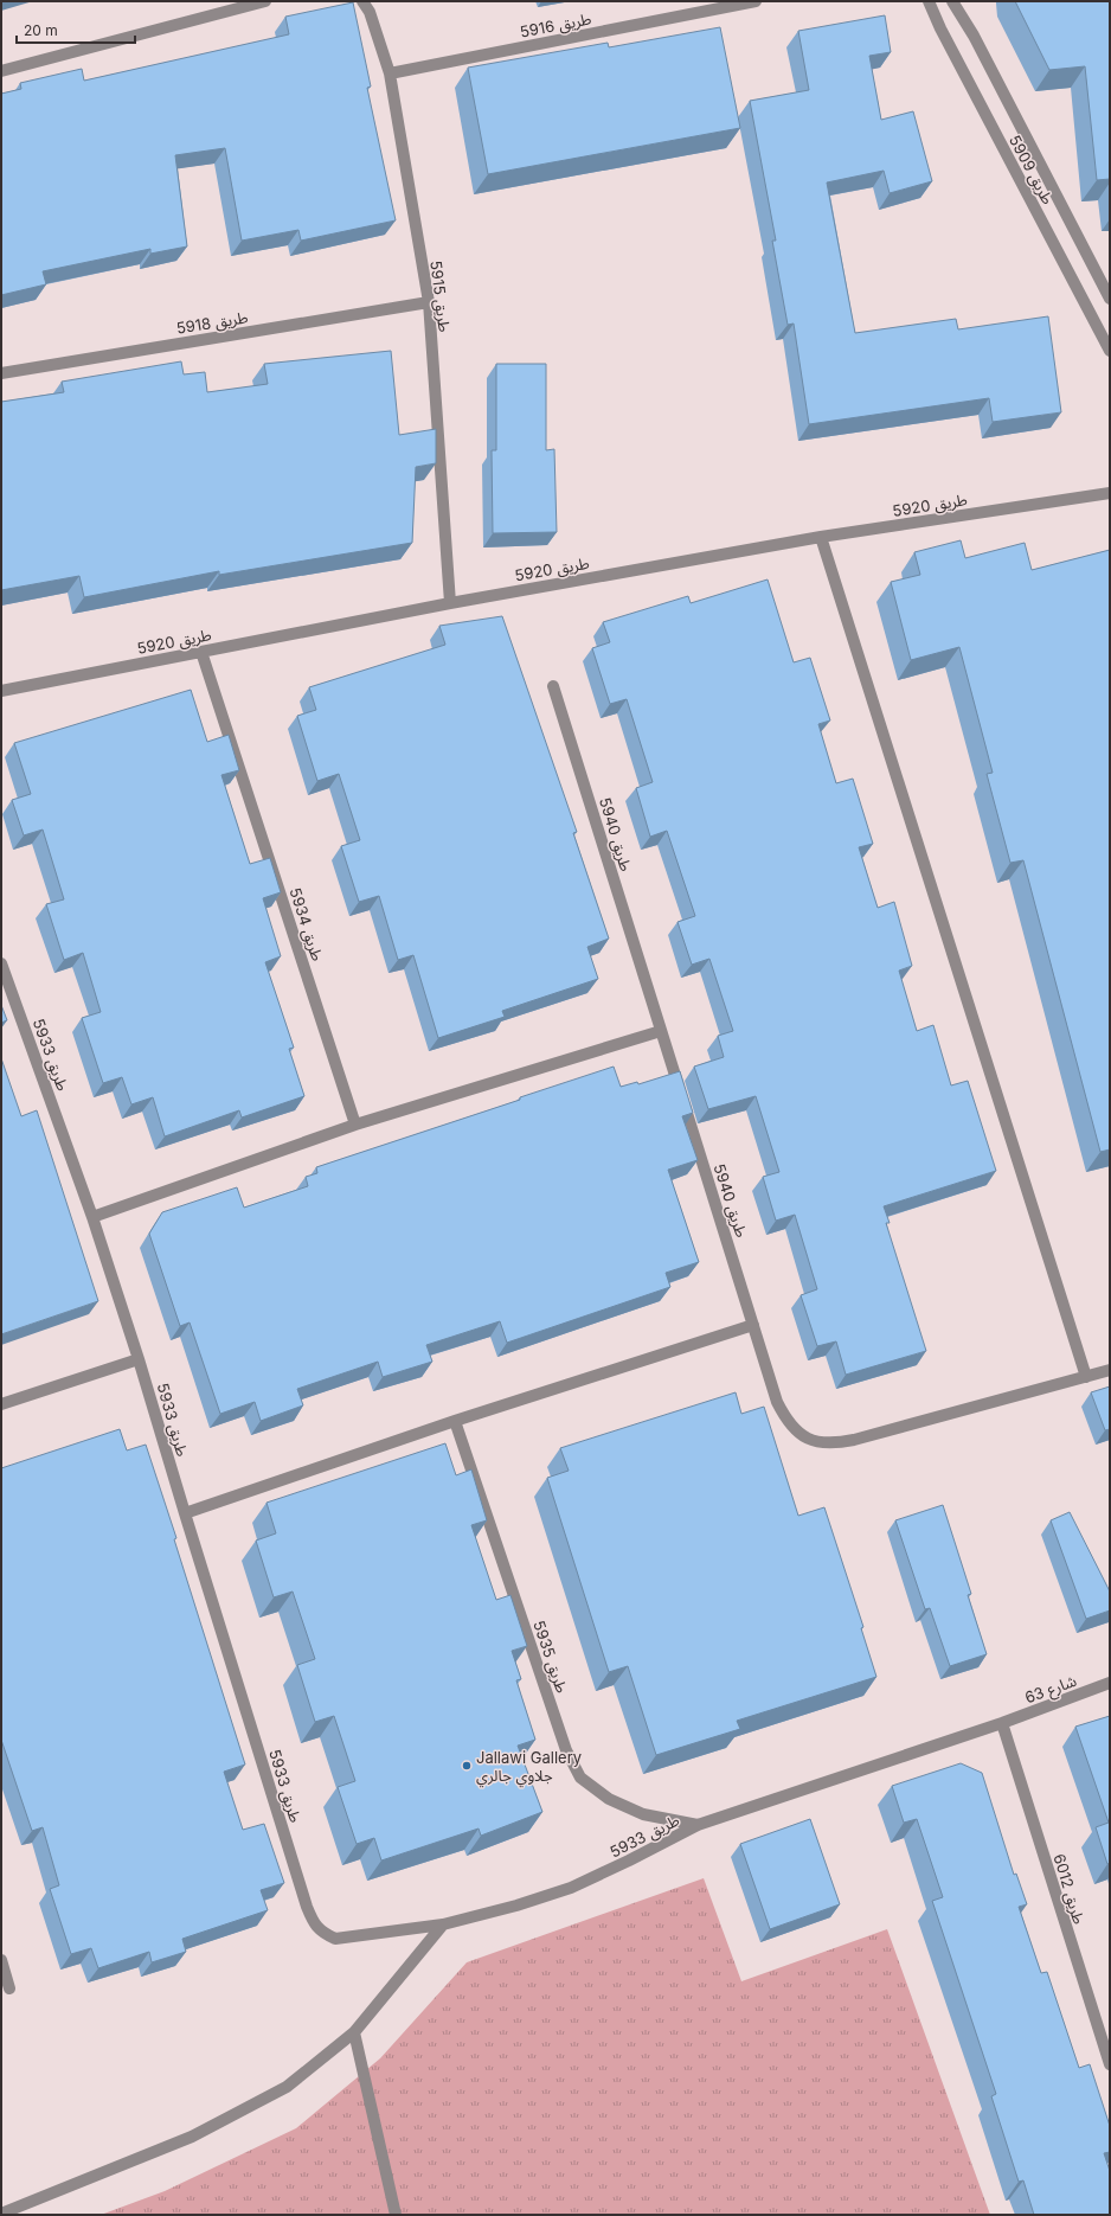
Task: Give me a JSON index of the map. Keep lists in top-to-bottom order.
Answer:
{
  "streets": {
    "street": [
      "طريق 5916",
      "طريق 5909",
      "طريق 5915",
      "طريق 5918",
      "طريق 5920",
      "طريق 5940",
      "طريق 5934",
      "طريق 5933",
      "طريق 5935",
      "شارع 63",
      "طريق 6012"
    ]
  },
  "crossings": [
    ["طريق 5916", "طريق 5915"],
    ["طريق 5915", "طريق 5918"],
    ["طريق 5915", "طريق 5920"],
    ["طريق 5920", "طريق 5934"],
    ["طريق 5933", "طريق 5935"],
    ["طريق 5933", "شارع 63"],
    ["طريق 5933", "طريق 6012"],
    ["شارع 63", "طريق 6012"]
  ],
  "places": ["Jallawi Gallery جلاوي جالري"],
  "scale_bar": "20 m"
}
